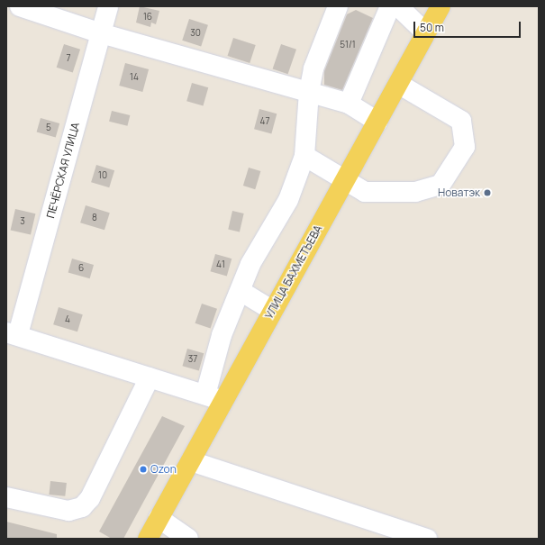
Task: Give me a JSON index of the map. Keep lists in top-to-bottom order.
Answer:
{
  "streets": {
    "main road": ["УЛИЦА БАХМЕТЬЕВА"],
    "street": ["ПЕЧЁРСКАЯ УЛИЦА"]
  },
  "places": ["Новатэк", "Ozon"],
  "house_numbers": [
    "16",
    "30",
    "51/1",
    "7",
    "14",
    "47",
    "5",
    "10",
    "8",
    "3",
    "41",
    "6",
    "4",
    "37"
  ],
  "scale_bar": "50 m"
}
